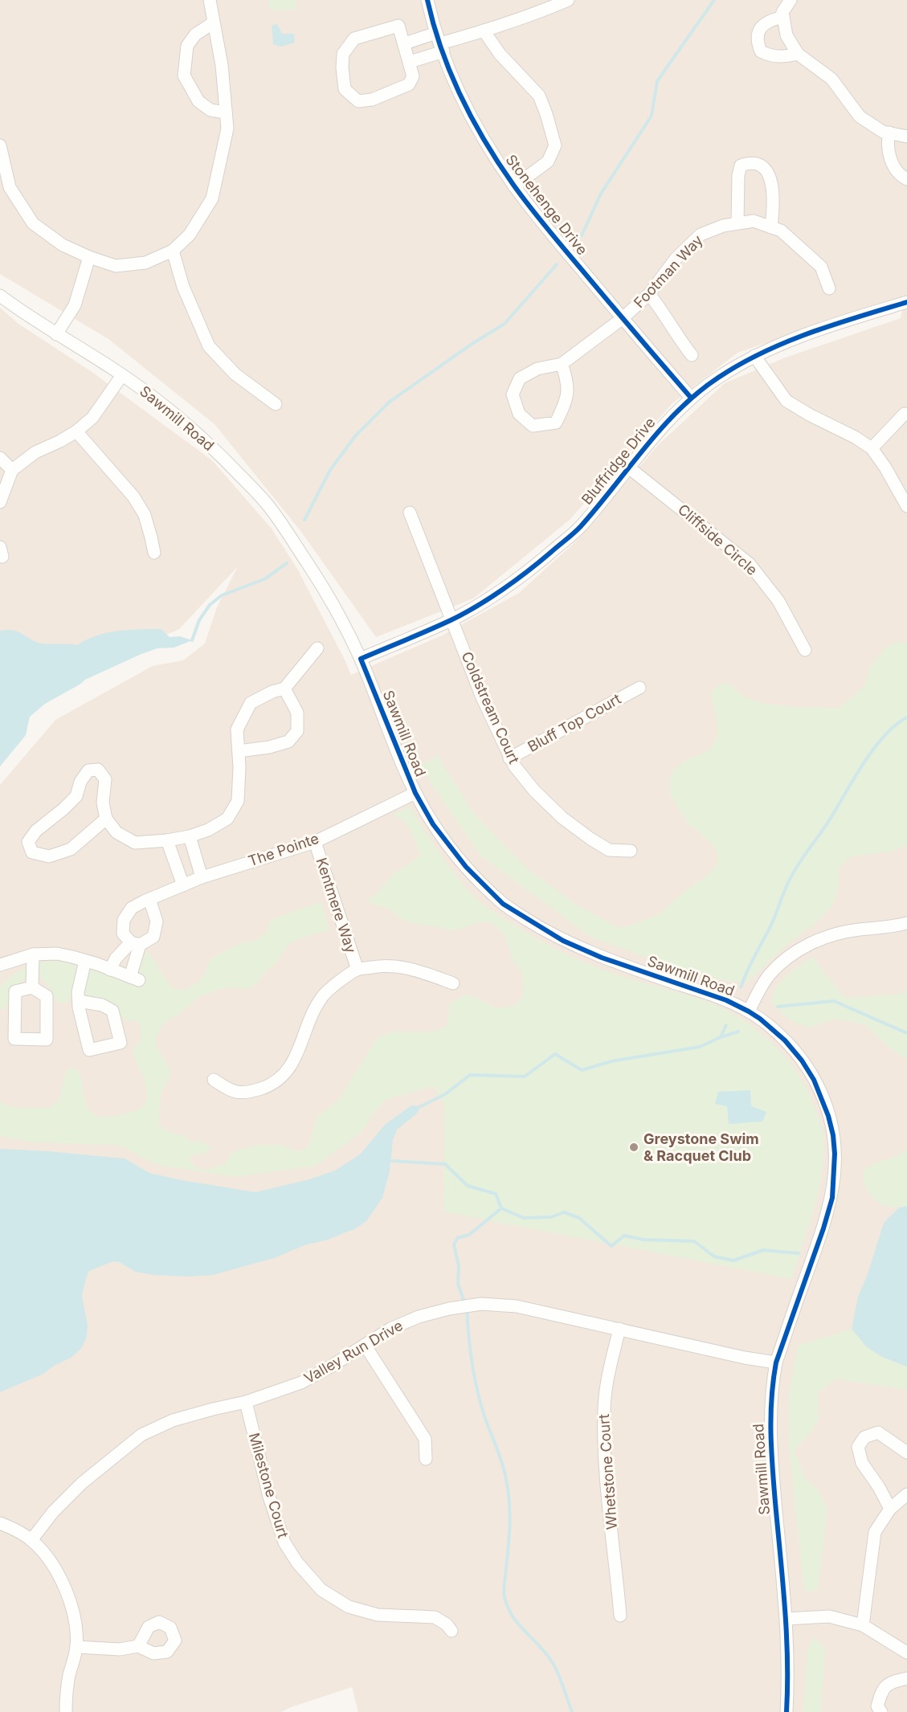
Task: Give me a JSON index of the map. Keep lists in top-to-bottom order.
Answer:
{
  "streets": {
    "street": [
      "Stonehenge Drive",
      "Footman Way",
      "Sawmill Road",
      "Bluffridge Drive",
      "Cliffside Circle",
      "Coldstream Court",
      "Bluff Top Court",
      "The Pointe",
      "Kentmere Way",
      "Valley Run Drive",
      "Whetstone Court",
      "Milestone Court"
    ]
  },
  "crossings": [
    ["Stonehenge Drive", "Footman Way"],
    ["Stonehenge Drive", "Bluffridge Drive"],
    ["Sawmill Road", "Bluffridge Drive"],
    ["Sawmill Road", "The Pointe"],
    ["Sawmill Road", "Valley Run Drive"],
    ["Bluffridge Drive", "Cliffside Circle"],
    ["Bluffridge Drive", "Coldstream Court"],
    ["Coldstream Court", "Bluff Top Court"],
    ["The Pointe", "Kentmere Way"],
    ["Valley Run Drive", "Whetstone Court"],
    ["Valley Run Drive", "Milestone Court"]
  ],
  "places": ["Greystone Swim & Racquet Club"]
}
